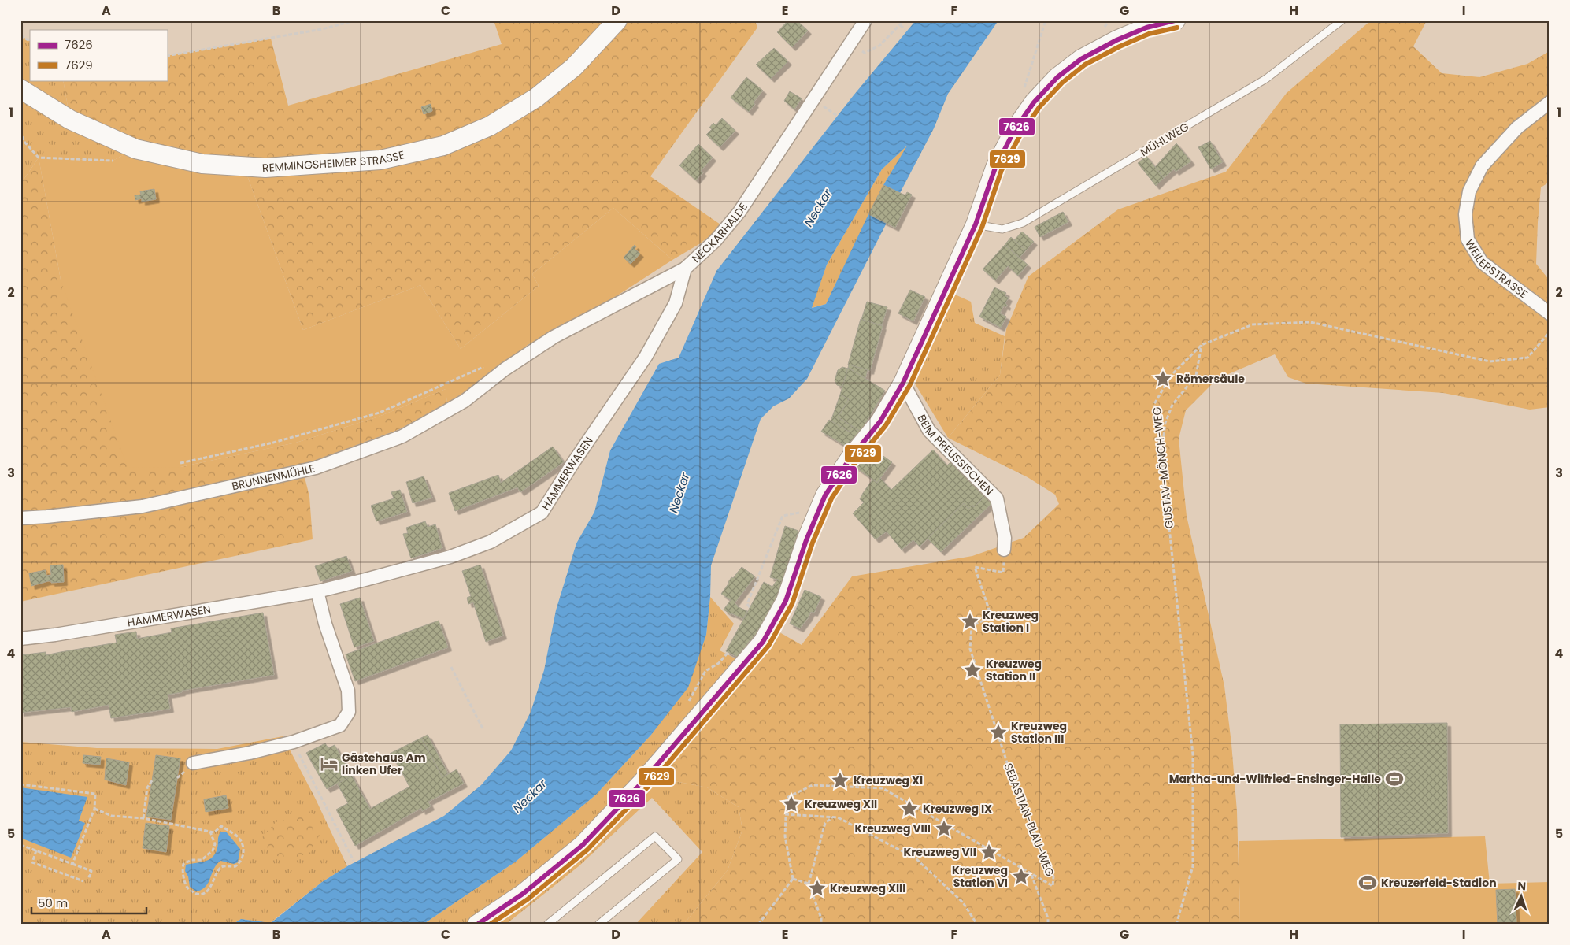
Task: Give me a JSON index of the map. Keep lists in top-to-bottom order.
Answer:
{
  "streets": {
    "main road": ["REMMINGSHEIMER STRASSE"],
    "street": [
      "NECKARHALDE",
      "WEILERSTRASSE",
      "BEIM PREUSSISCHEN",
      "HAMMERWASEN",
      "BRUNNENMÜHLE"
    ],
    "lane": ["MÜHLWEG"],
    "path": ["GUSTAV-MÖNCH-WEG", "SEBASTIAN-BLAU-WEG"]
  },
  "crossings": [
    ["NECKARHALDE", "HAMMERWASEN"],
    ["NECKARHALDE", "BRUNNENMÜHLE"],
    ["BEIM PREUSSISCHEN", "SEBASTIAN-BLAU-WEG"]
  ],
  "water": ["Neckar"],
  "places": {
    "place": [
      "Römersäule",
      "Kreuzweg Station I",
      "Kreuzweg Station II",
      "Kreuzweg Station III",
      "Kreuzweg XI",
      "Kreuzweg XII",
      "Kreuzweg IX",
      "Kreuzweg VIII",
      "Kreuzweg VII",
      "Kreuzweg Station VI",
      "Kreuzweg XIII"
    ],
    "hotel": ["Gästehaus Am linken Ufer"],
    "sports": ["Martha-und-Wilfried-Ensinger-Halle", "Kreuzerfeld-Stadion"]
  },
  "lines": ["transit line 7626", "transit line 7629"],
  "legend": ["7626", "7629"],
  "scale_bar": "50 m",
  "north": "top",
  "grid": {
    "columns": [
      "A",
      "B",
      "C",
      "D",
      "E",
      "F",
      "G",
      "H",
      "I"
    ],
    "rows": [
      "1",
      "2",
      "3",
      "4",
      "5"
    ]
  }
}
